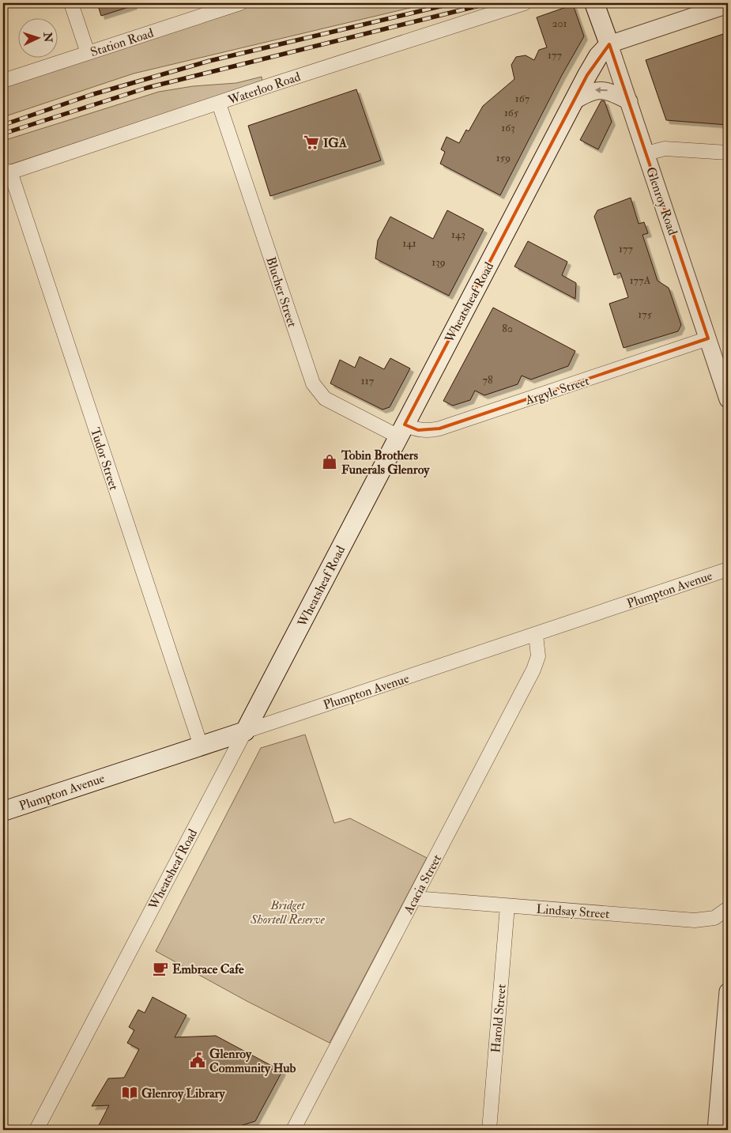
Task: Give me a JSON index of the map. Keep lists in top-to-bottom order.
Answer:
{
  "streets": {
    "main road": ["Glenroy Road", "Wheatsheaf Road", "Plumpton Avenue"],
    "street": [
      "Station Road",
      "Waterloo Road",
      "Blucher Street",
      "Argyle Street",
      "Tudor Street",
      "Acacia Street",
      "Lindsay Street",
      "Harold Street"
    ]
  },
  "crossings": [
    ["Waterloo Road", "Blucher Street"],
    ["Waterloo Road", "Tudor Street"],
    ["Glenroy Road", "Wheatsheaf Road"],
    ["Glenroy Road", "Argyle Street"],
    ["Blucher Street", "Wheatsheaf Road"],
    ["Blucher Street", "Argyle Street"],
    ["Wheatsheaf Road", "Argyle Street"],
    ["Wheatsheaf Road", "Plumpton Avenue"],
    ["Tudor Street", "Plumpton Avenue"],
    ["Plumpton Avenue", "Acacia Street"],
    ["Acacia Street", "Lindsay Street"],
    ["Lindsay Street", "Harold Street"]
  ],
  "parks": ["Bridget Shortell Reserve"],
  "places": {
    "supermarket": ["IGA"],
    "shop": ["Tobin Brothers Funerals Glenroy"],
    "cafe": ["Embrace Cafe"],
    "public building": ["Glenroy Community Hub"],
    "library": ["Glenroy Library"]
  },
  "house_numbers": [
    "201",
    "177",
    "167",
    "165",
    "163",
    "159",
    "143",
    "141",
    "177",
    "139",
    "177A",
    "175",
    "80",
    "78",
    "117"
  ],
  "north": "right"
}
